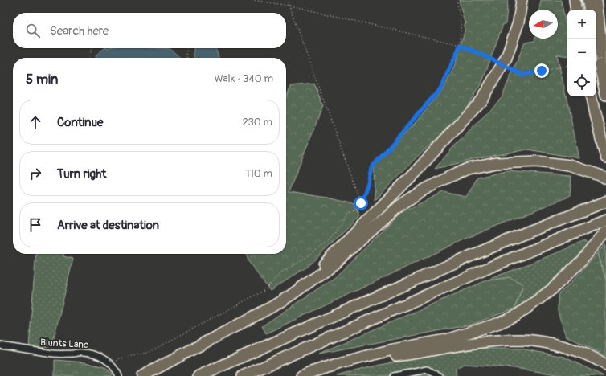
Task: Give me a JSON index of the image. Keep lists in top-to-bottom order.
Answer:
{
  "streets": {
    "street": ["Blunts Lane"]
  },
  "north": "left",
  "page": {
    "map_buttons": ["+", "−"],
    "search": "Search here",
    "heading": ["5 min", "Walk · 340 m"],
    "list": [
      ["Continue", "230 m"],
      ["Turn right", "110 m"],
      "Arrive at destination"
    ]
  }
}
